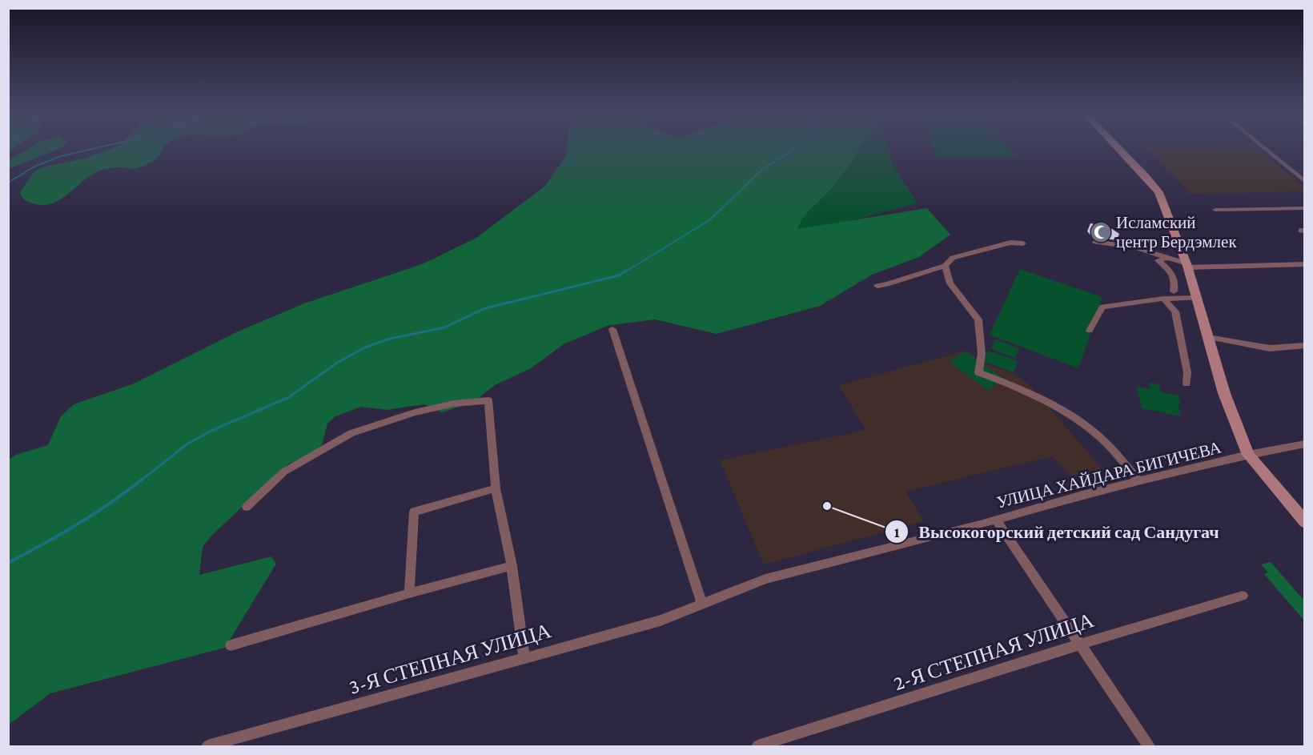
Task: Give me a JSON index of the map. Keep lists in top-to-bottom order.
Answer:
{
  "streets": {
    "street": ["УЛИЦА ХАЙДАРА БИГИЧЕВА", "2-Я СТЕПНАЯ УЛИЦА", "3-Я СТЕПНАЯ УЛИЦА"]
  },
  "crossings": [
    ["УЛИЦА ХАЙДАРА БИГИЧЕВА", "3-Я СТЕПНАЯ УЛИЦА"]
  ],
  "places": {
    "mosque": ["Исламский центр Бердэмлек"],
    "other": ["Высокогорский детский сад Сандугач"]
  }
}
